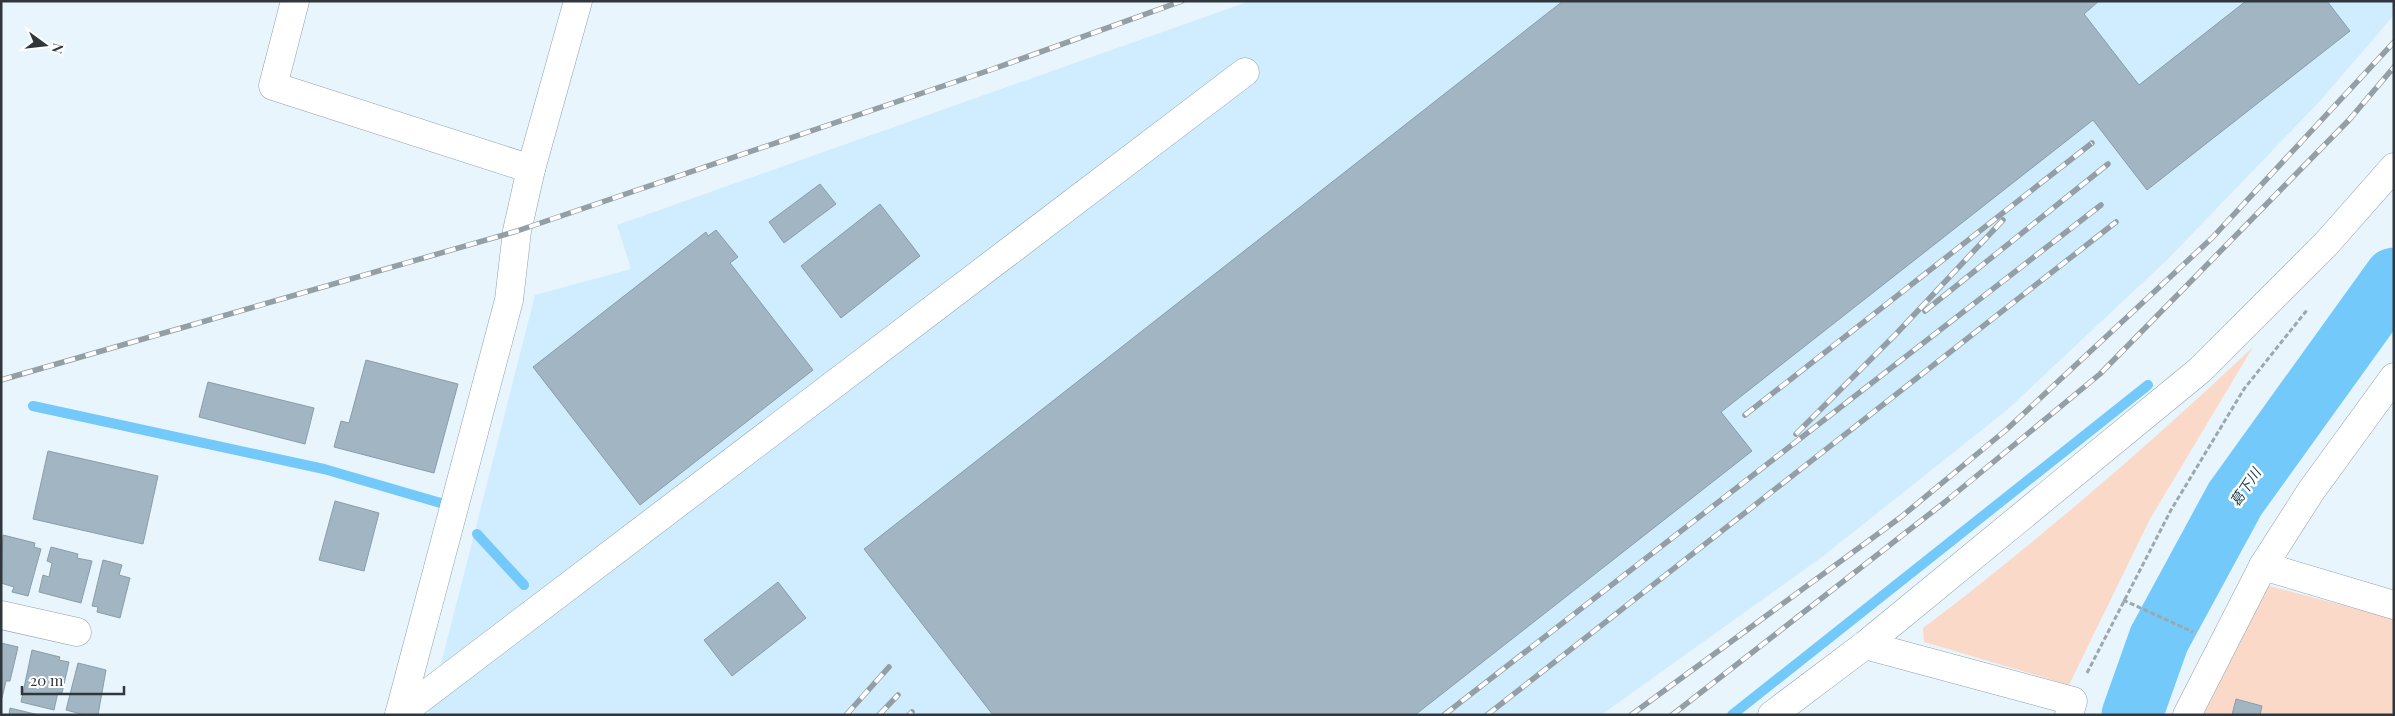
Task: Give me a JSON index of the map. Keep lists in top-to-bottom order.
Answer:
{
  "water": ["葛下川"],
  "scale_bar": "20 m",
  "north": "right"
}
